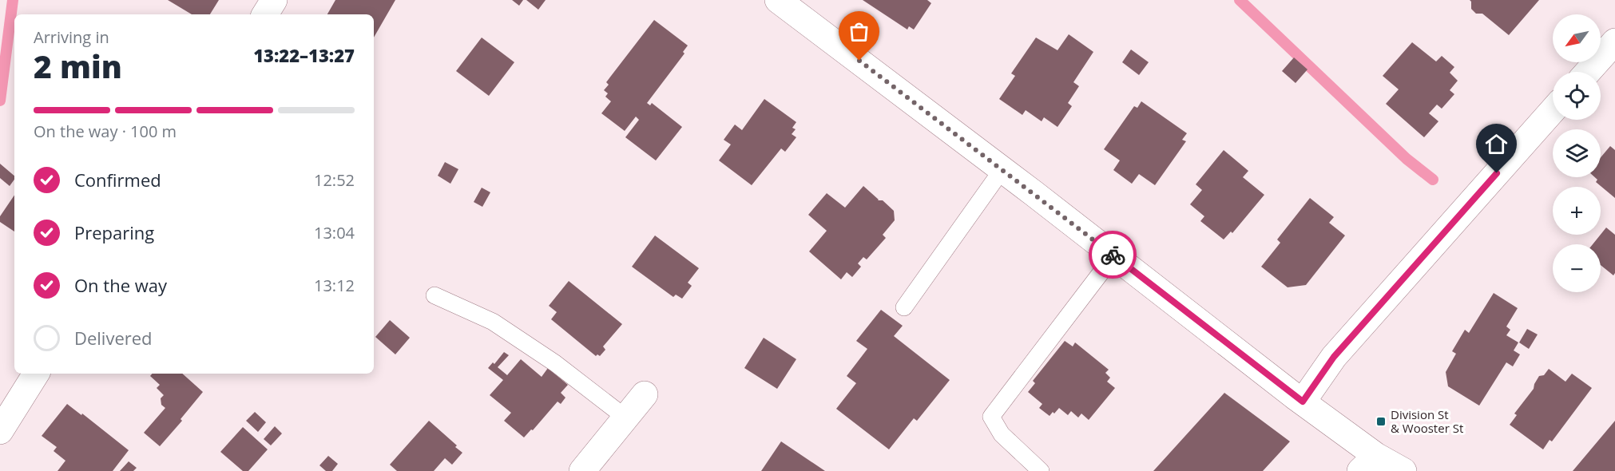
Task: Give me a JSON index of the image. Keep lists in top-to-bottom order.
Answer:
{
  "places": {
    "transit": ["Division St & Wooster St"]
  },
  "north": "bottom left",
  "page": {
    "map_buttons": ["+", "−"],
    "heading": ["2 min", "Arriving in", "13:22–13:27"],
    "bar": "On the way · 100 m",
    "list": [
      ["Confirmed", "12:52"],
      ["Preparing", "13:04"],
      ["On the way", "13:12"],
      "Delivered"
    ]
  }
}
